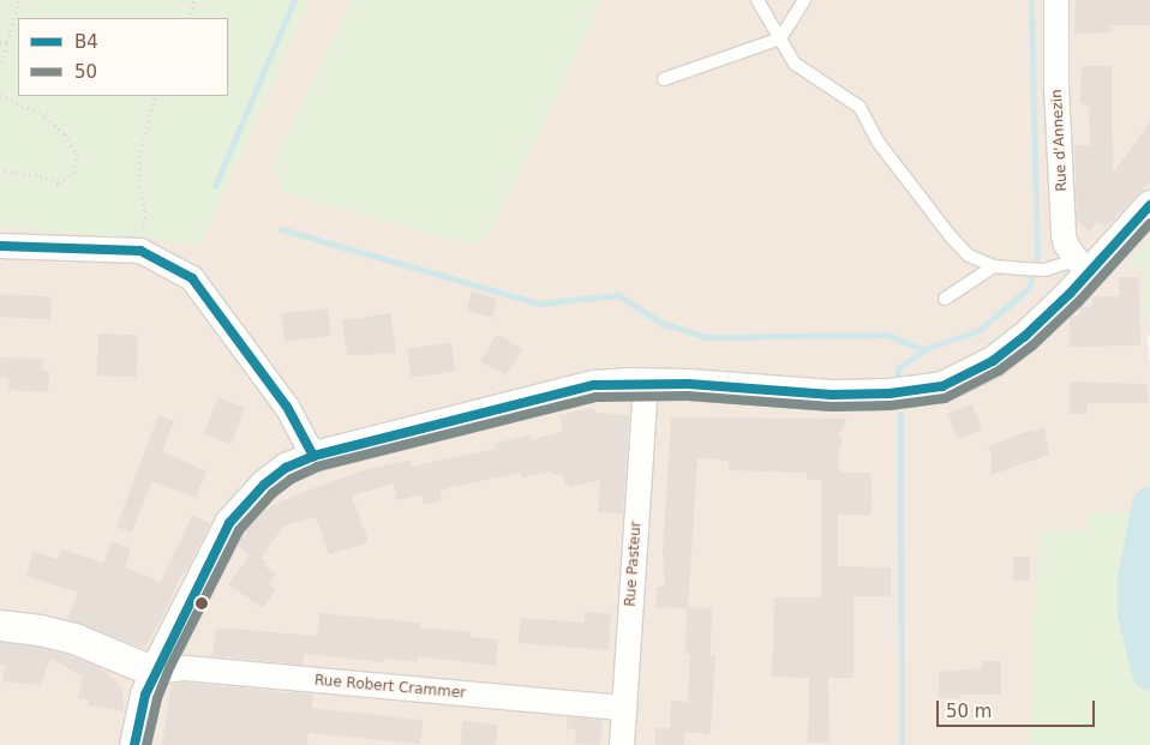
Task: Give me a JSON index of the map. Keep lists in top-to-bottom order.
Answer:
{
  "streets": {
    "street": ["Rue d'Annezin", "Rue Pasteur", "Rue Robert Crammer"]
  },
  "crossings": [
    ["Rue Pasteur", "Rue Robert Crammer"]
  ],
  "lines": ["transit line B4", "transit line 50"],
  "legend": ["B4", "50"],
  "scale_bar": "50 m"
}
